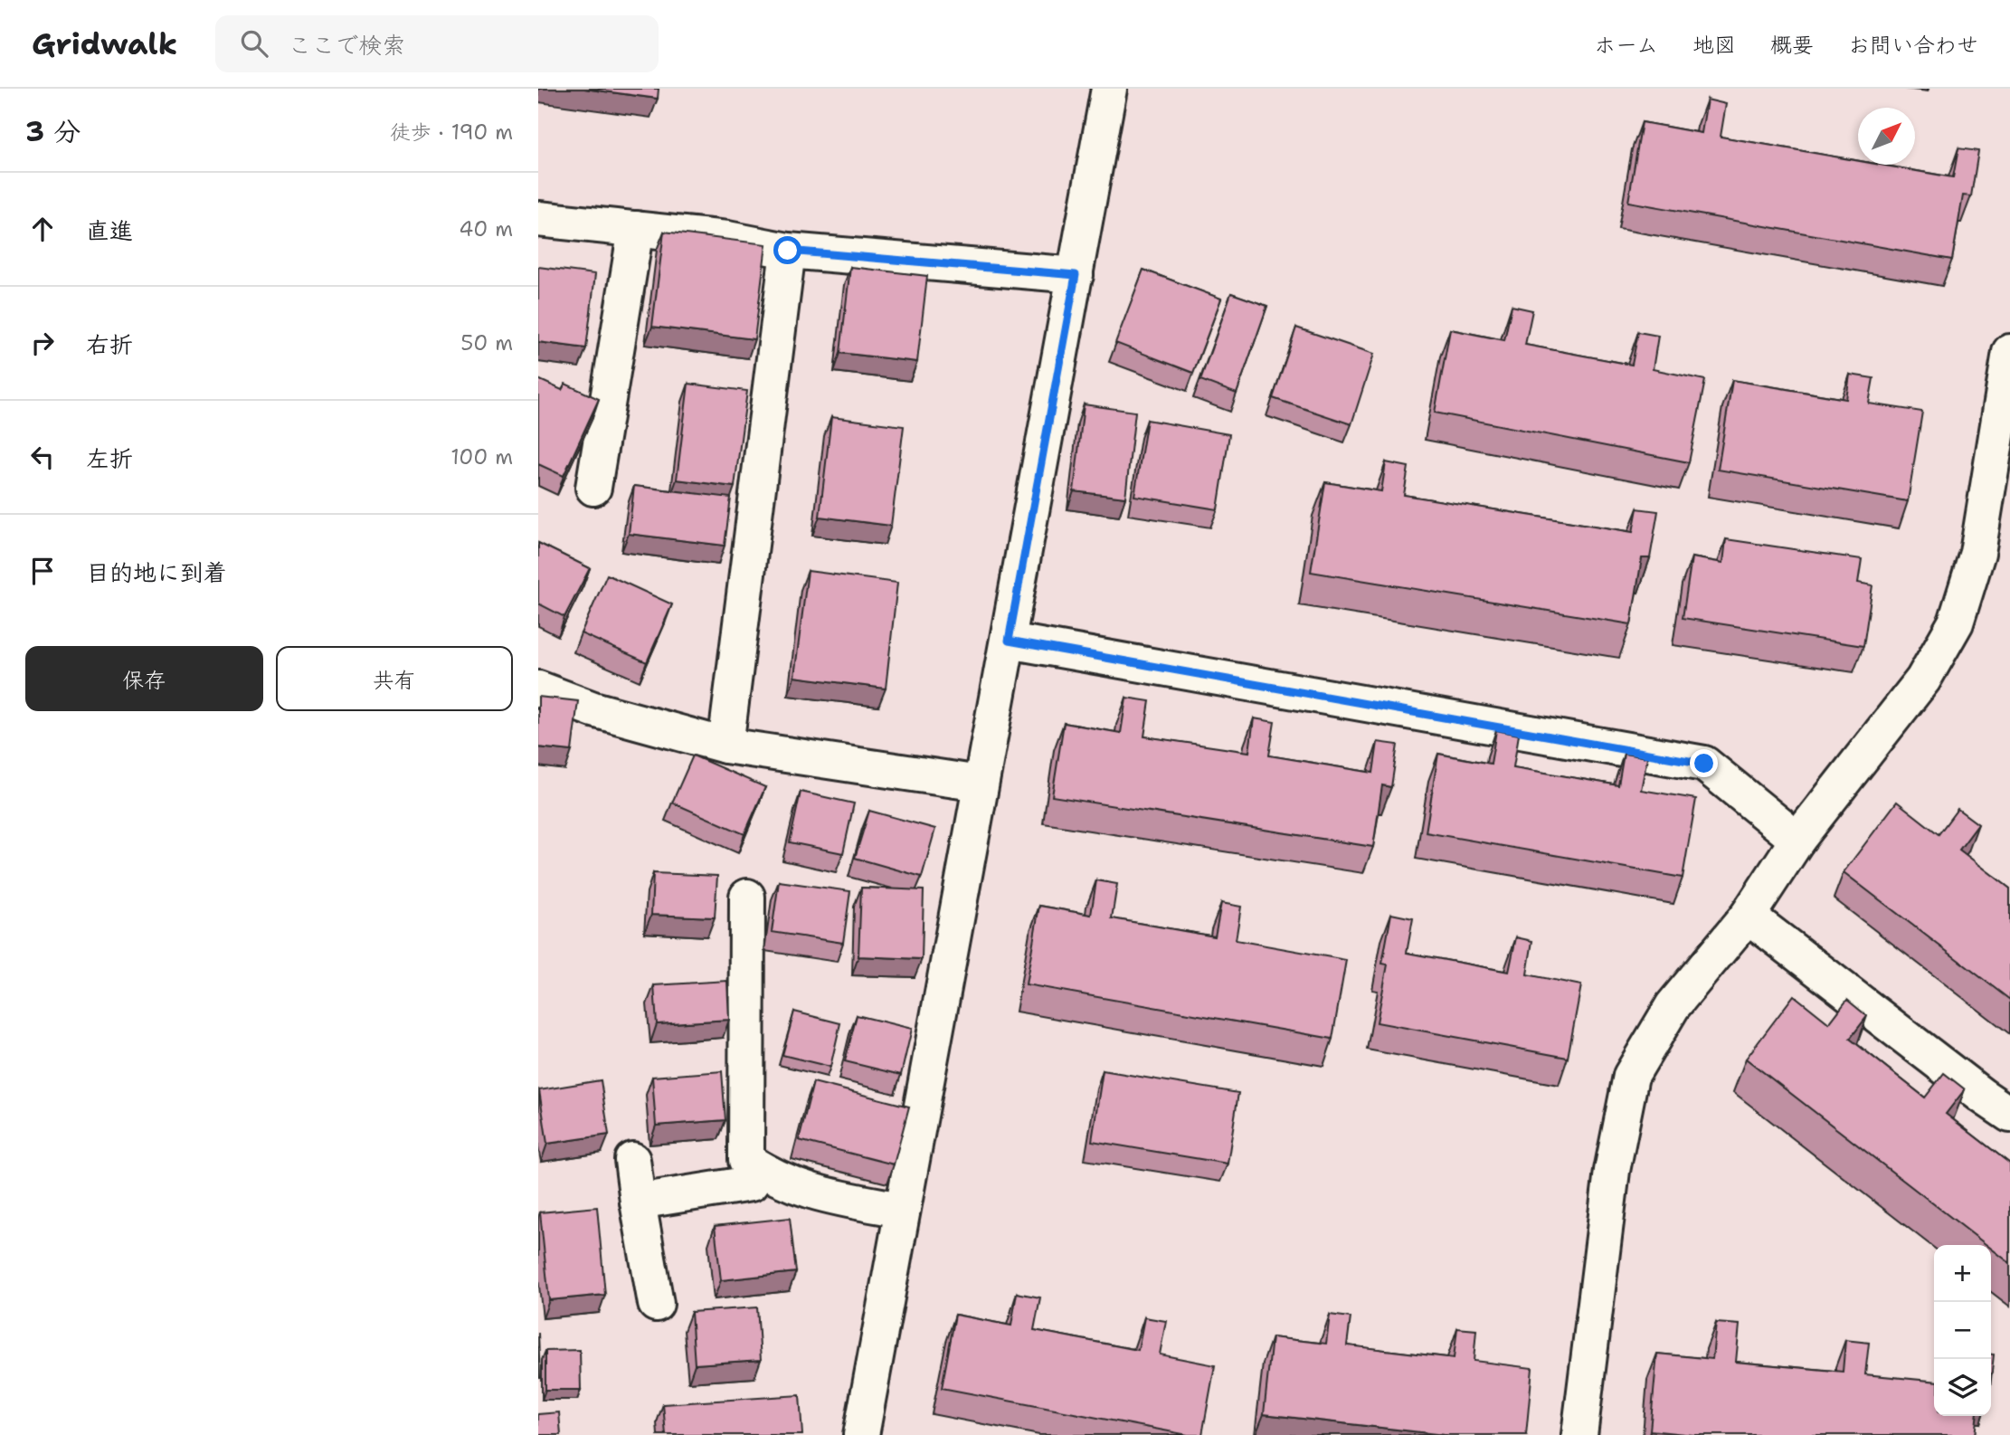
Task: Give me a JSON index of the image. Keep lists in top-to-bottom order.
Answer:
{
  "north": "top right",
  "page": {
    "header": "Gridwalk",
    "search": "ここで検索",
    "nav": [
      "ホーム",
      "地図",
      "概要",
      "お問い合わせ"
    ],
    "heading": ["3 分", "徒歩 · 190 m"],
    "list": [
      ["直進", "40 m"],
      ["右折", "50 m"],
      ["左折", "100 m"],
      "目的地に到着"
    ],
    "buttons": ["保存", "共有"],
    "map_buttons": ["+", "−"]
  }
}
